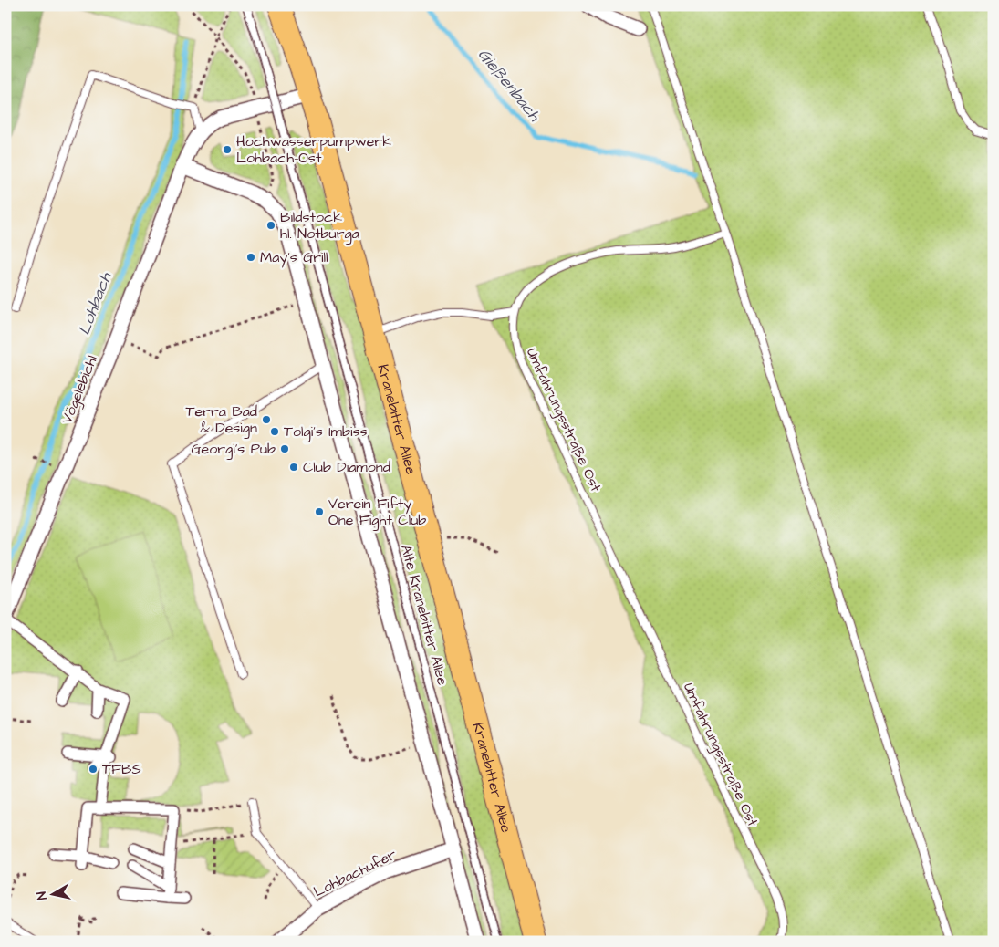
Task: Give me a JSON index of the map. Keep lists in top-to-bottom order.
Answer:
{
  "streets": {
    "main road": ["Kranebitter Allee"],
    "street": ["Vögelebichl", "Lohbachufer"],
    "lane": ["Umfahrungsstraße Ost", "Alte Kranebitter Allee"]
  },
  "crossings": [
    ["Vögelebichl", "Kranebitter Allee"],
    ["Vögelebichl", "Alte Kranebitter Allee"]
  ],
  "water": ["Gießenbach", "Lohbach"],
  "places": [
    "Hochwasserpumpwerk Lohbach-Ost",
    "Bildstock hl. Notburga",
    "May’s Grill",
    "Terra Bad & Design",
    "Tolgi's Imbiss",
    "Georgi's Pub",
    "Club Diamond",
    "Verein Fifty One Fight Club",
    "TFBS"
  ],
  "north": "left"
}
